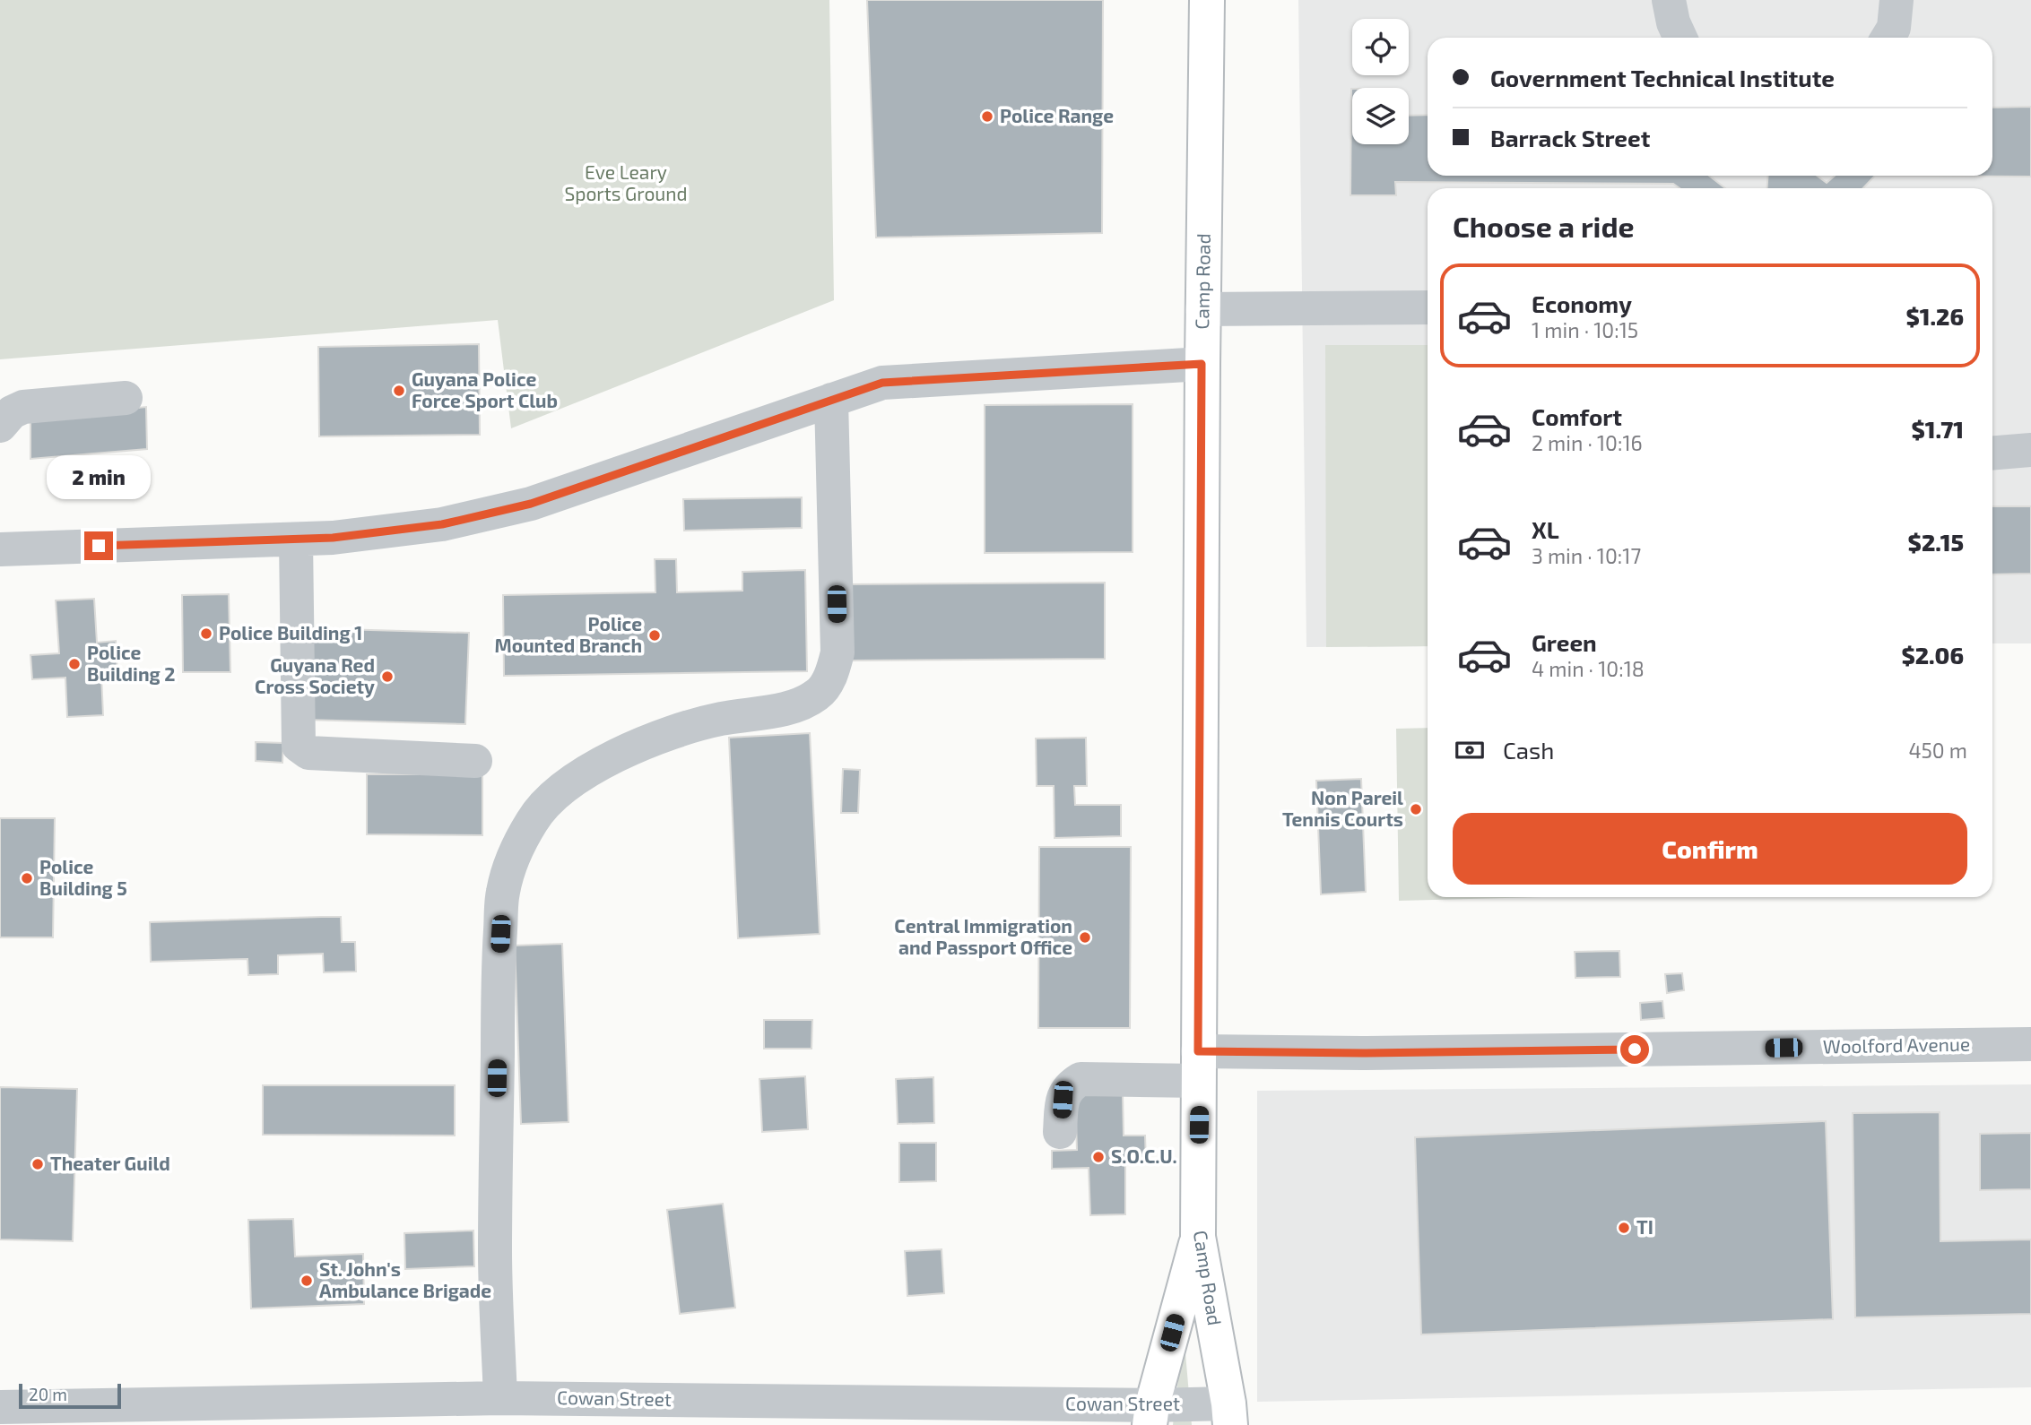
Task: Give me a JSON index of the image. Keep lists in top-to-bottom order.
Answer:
{
  "streets": {
    "main road": ["Camp Road"],
    "street": ["Woolford Avenue", "Cowan Street"]
  },
  "crossings": [
    ["Camp Road", "Woolford Avenue"],
    ["Camp Road", "Cowan Street"]
  ],
  "parks": ["Eve Leary Sports Ground"],
  "places": [
    "Police Range",
    "Guyana Police Force Sport Club",
    "Police Building 1",
    "Police Mounted Branch",
    "Police Building 2",
    "Guyana Red Cross Society",
    "Non Pareil Tennis Courts",
    "Police Building 5",
    "Central Immigration and Passport Office",
    "S.O.C.U.",
    "Theater Guild",
    "TI",
    "St. John's Ambulance Brigade"
  ],
  "scale_bar": "20 m",
  "page": {
    "banner": ["Government Technical Institute", "Barrack Street"],
    "heading": "Choose a ride",
    "list": [
      {
        "name": "Economy",
        "note": "1 min · 10:15",
        "value": "$1.26"
      },
      {
        "name": "Comfort",
        "note": "2 min · 10:16",
        "value": "$1.71"
      },
      {
        "name": "XL",
        "note": "3 min · 10:17",
        "value": "$2.15"
      },
      {
        "name": "Green",
        "note": "4 min · 10:18",
        "value": "$2.06"
      }
    ],
    "bubble": "2 min",
    "pay": ["Cash", "450 m"],
    "buttons": "Confirm",
    "scale": "20 m"
  }
}
